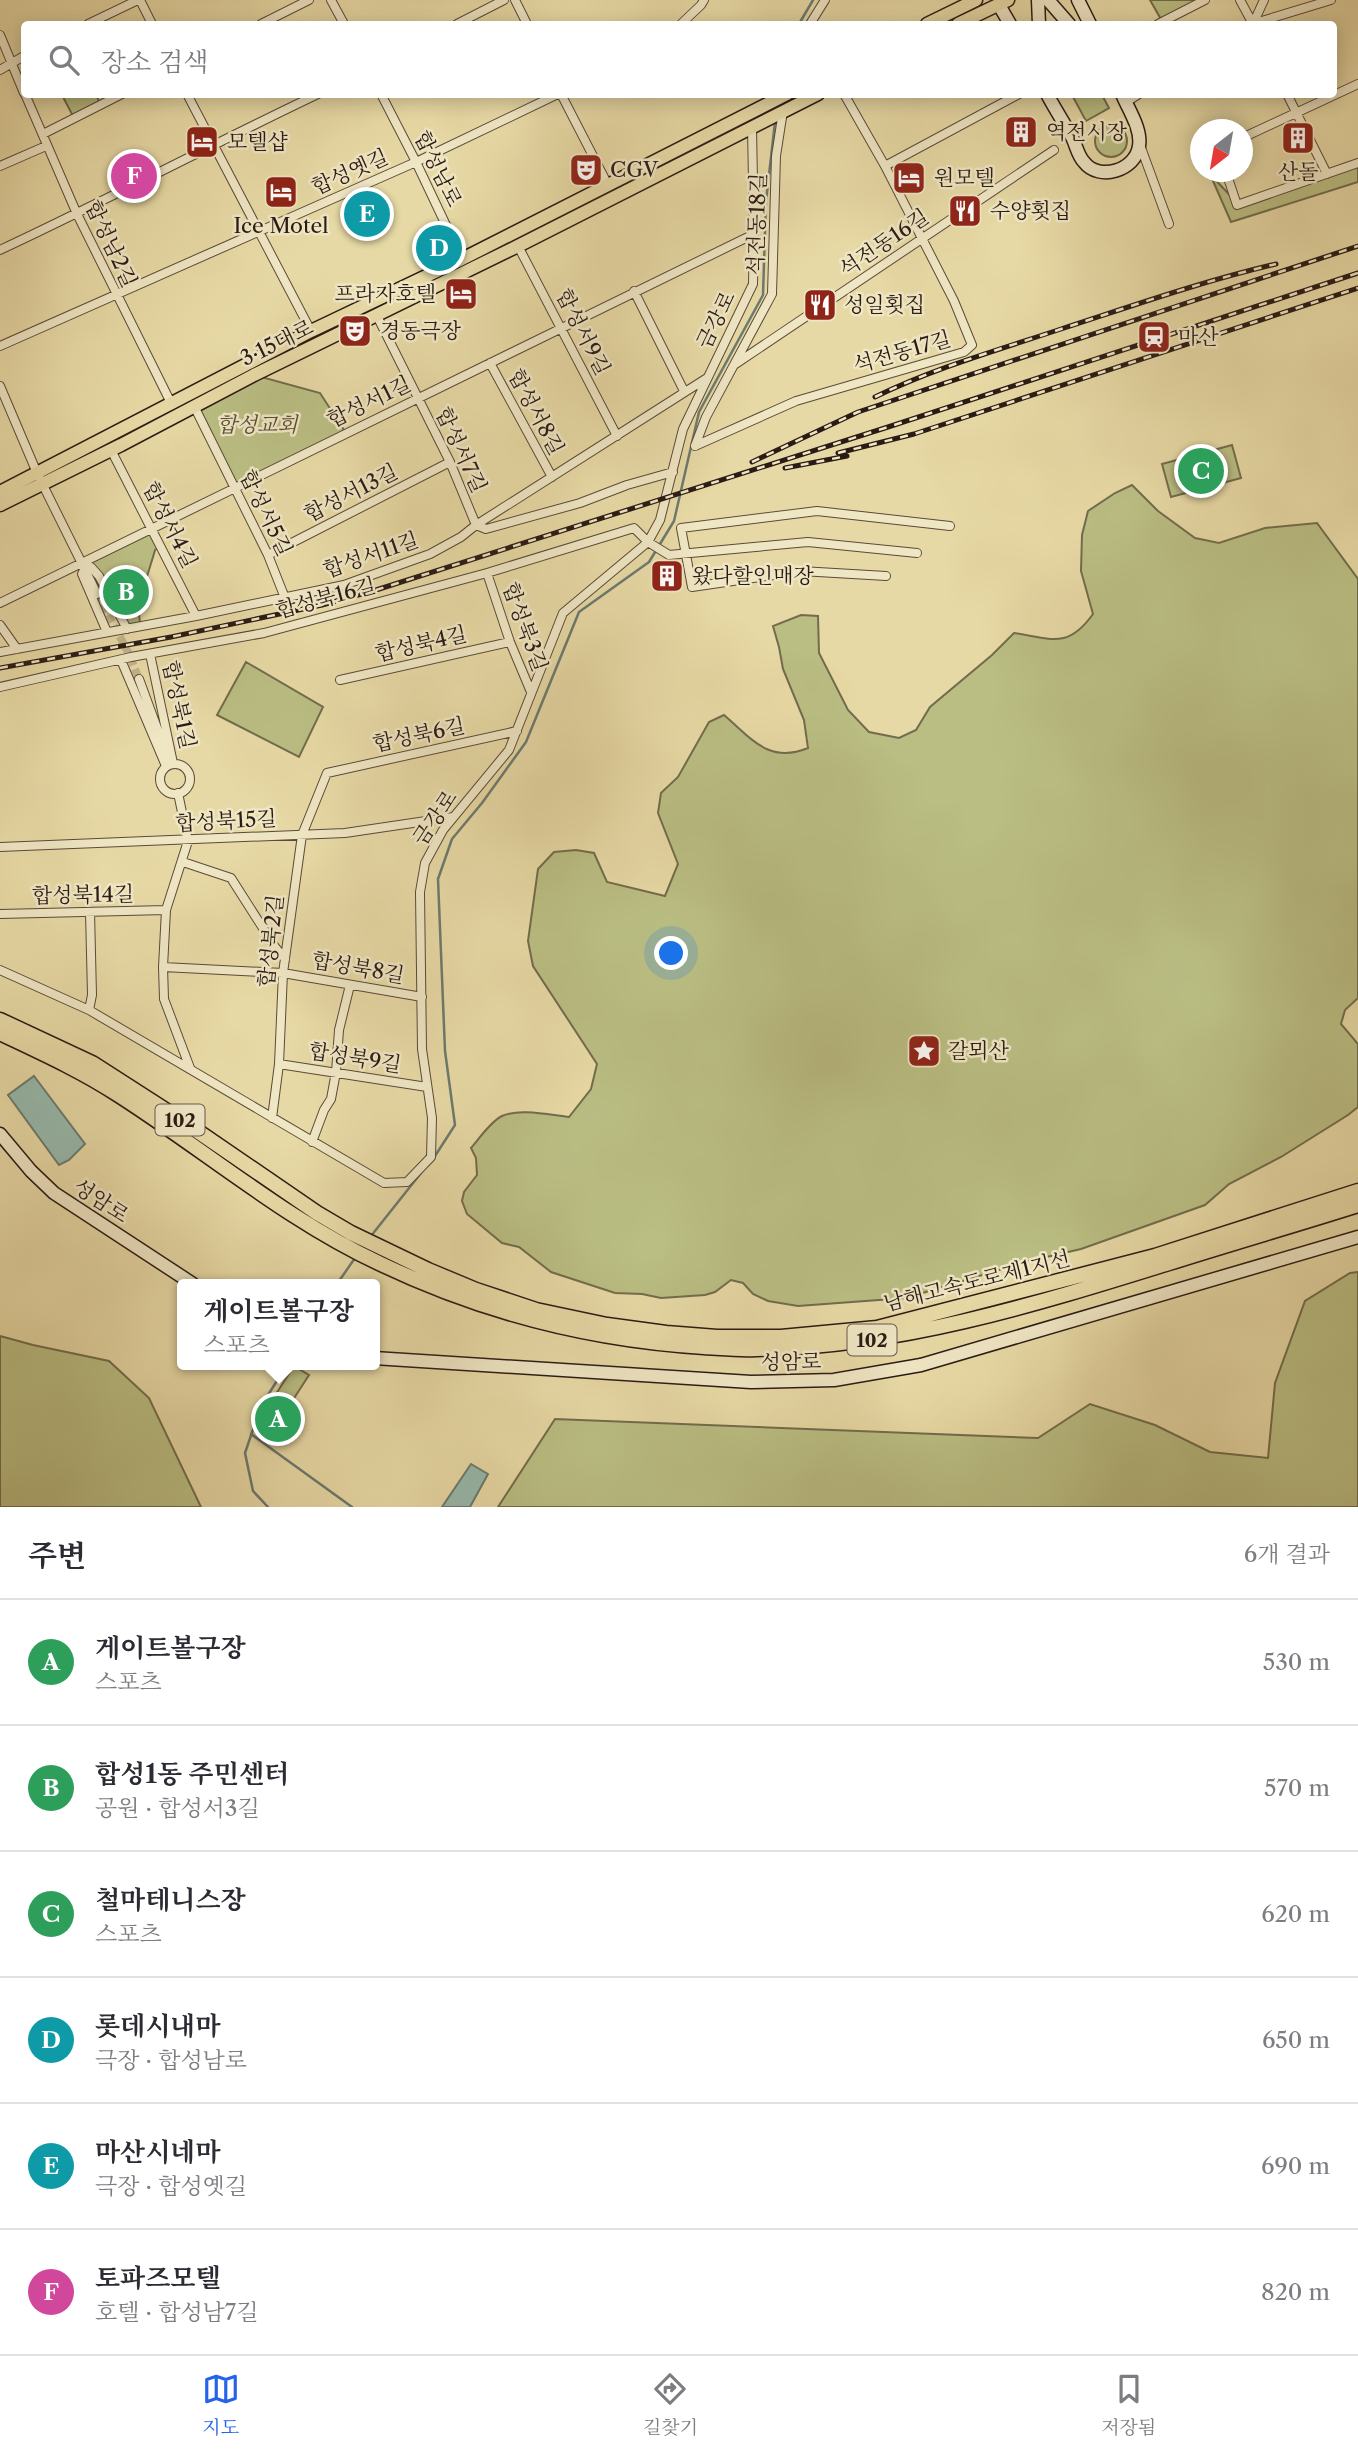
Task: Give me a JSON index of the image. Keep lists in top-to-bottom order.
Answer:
{
  "streets": {
    "highway": ["102", "남해고속도로제1지선"],
    "main road": ["3·15대로", "성암로"],
    "street": [
      "합성남로",
      "합성옛길",
      "석전동18길",
      "석전동16길",
      "합성남2길",
      "금강로",
      "합성서9길",
      "석전동17길",
      "합성서1길",
      "합성서8길",
      "합성서7길",
      "합성서13길",
      "합성서5길",
      "합성서4길",
      "합성서11길",
      "합성북16길",
      "합성북3길",
      "합성북4길",
      "합성북1길",
      "합성북6길",
      "합성북15길",
      "합성북14길",
      "합성북2길",
      "합성북8길",
      "합성북9길"
    ]
  },
  "crossings": [
    ["합성남로", "합성옛길"],
    ["합성남로", "3·15대로"],
    ["합성옛길", "합성남2길"],
    ["석전동18길", "석전동16길"],
    ["석전동18길", "3·15대로"],
    ["석전동18길", "석전동17길"],
    ["석전동16길", "석전동17길"],
    ["합성남2길", "3·15대로"],
    ["금강로", "3·15대로"],
    ["금강로", "합성서1길"],
    ["금강로", "합성서11길"],
    ["금강로", "합성북16길"],
    ["금강로", "합성북3길"],
    ["금강로", "합성북6길"],
    ["금강로", "합성북15길"],
    ["금강로", "합성북2길"],
    ["금강로", "합성북8길"],
    ["금강로", "합성북9길"],
    ["합성서9길", "3·15대로"],
    ["합성서9길", "합성서1길"],
    ["합성서9길", "합성서11길"],
    ["3·15대로", "합성서7길"],
    ["3·15대로", "합성서5길"],
    ["3·15대로", "합성서4길"],
    ["합성서1길", "합성서8길"],
    ["합성서1길", "합성서7길"],
    ["합성서1길", "합성서5길"],
    ["합성서1길", "합성서4길"],
    ["합성서8길", "합성서11길"],
    ["합성서7길", "합성서13길"],
    ["합성서7길", "합성서11길"],
    ["합성서13길", "합성서5길"],
    ["합성서5길", "합성서11길"],
    ["합성서4길", "합성서11길"],
    ["합성북16길", "합성북3길"],
    ["합성북16길", "합성북1길"],
    ["합성북3길", "합성북4길"],
    ["합성북6길", "합성북2길"],
    ["합성북15길", "합성북2길"],
    ["합성북2길", "합성북8길"],
    ["합성북2길", "합성북9길"]
  ],
  "parks": ["합성교회"],
  "places": {
    "building": ["역전시장", "산돌", "왔다할인매장"],
    "hotel": [
      "모텔샵",
      "원모텔",
      "Ice Motel",
      "프라자호텔"
    ],
    "theatre": ["CGV", "경동극장"],
    "restaurant": ["수양횟집", "성일횟집"],
    "station": ["마산"],
    "place": ["갈뫼산"]
  },
  "north": "bottom left",
  "page": {
    "search": "장소 검색",
    "pins": [
      "F",
      "E",
      "D",
      "C",
      "B",
      "A"
    ],
    "popup": ["게이트볼구장", "스포츠"],
    "heading": ["주변", "6개 결과"],
    "list": [
      {
        "mark": "A",
        "name": "게이트볼구장",
        "note": "스포츠",
        "value": "530 m"
      },
      {
        "mark": "B",
        "name": "합성1동 주민센터",
        "note": "공원 · 합성서3길",
        "value": "570 m"
      },
      {
        "mark": "C",
        "name": "철마테니스장",
        "note": "스포츠",
        "value": "620 m"
      },
      {
        "mark": "D",
        "name": "롯데시내마",
        "note": "극장 · 합성남로",
        "value": "650 m"
      },
      {
        "mark": "E",
        "name": "마산시네마",
        "note": "극장 · 합성옛길",
        "value": "690 m"
      },
      {
        "mark": "F",
        "name": "토파즈모텔",
        "note": "호텔 · 합성남7길",
        "value": "820 m"
      }
    ],
    "nav": ["지도", "길찾기", "저장됨"]
  }
}
